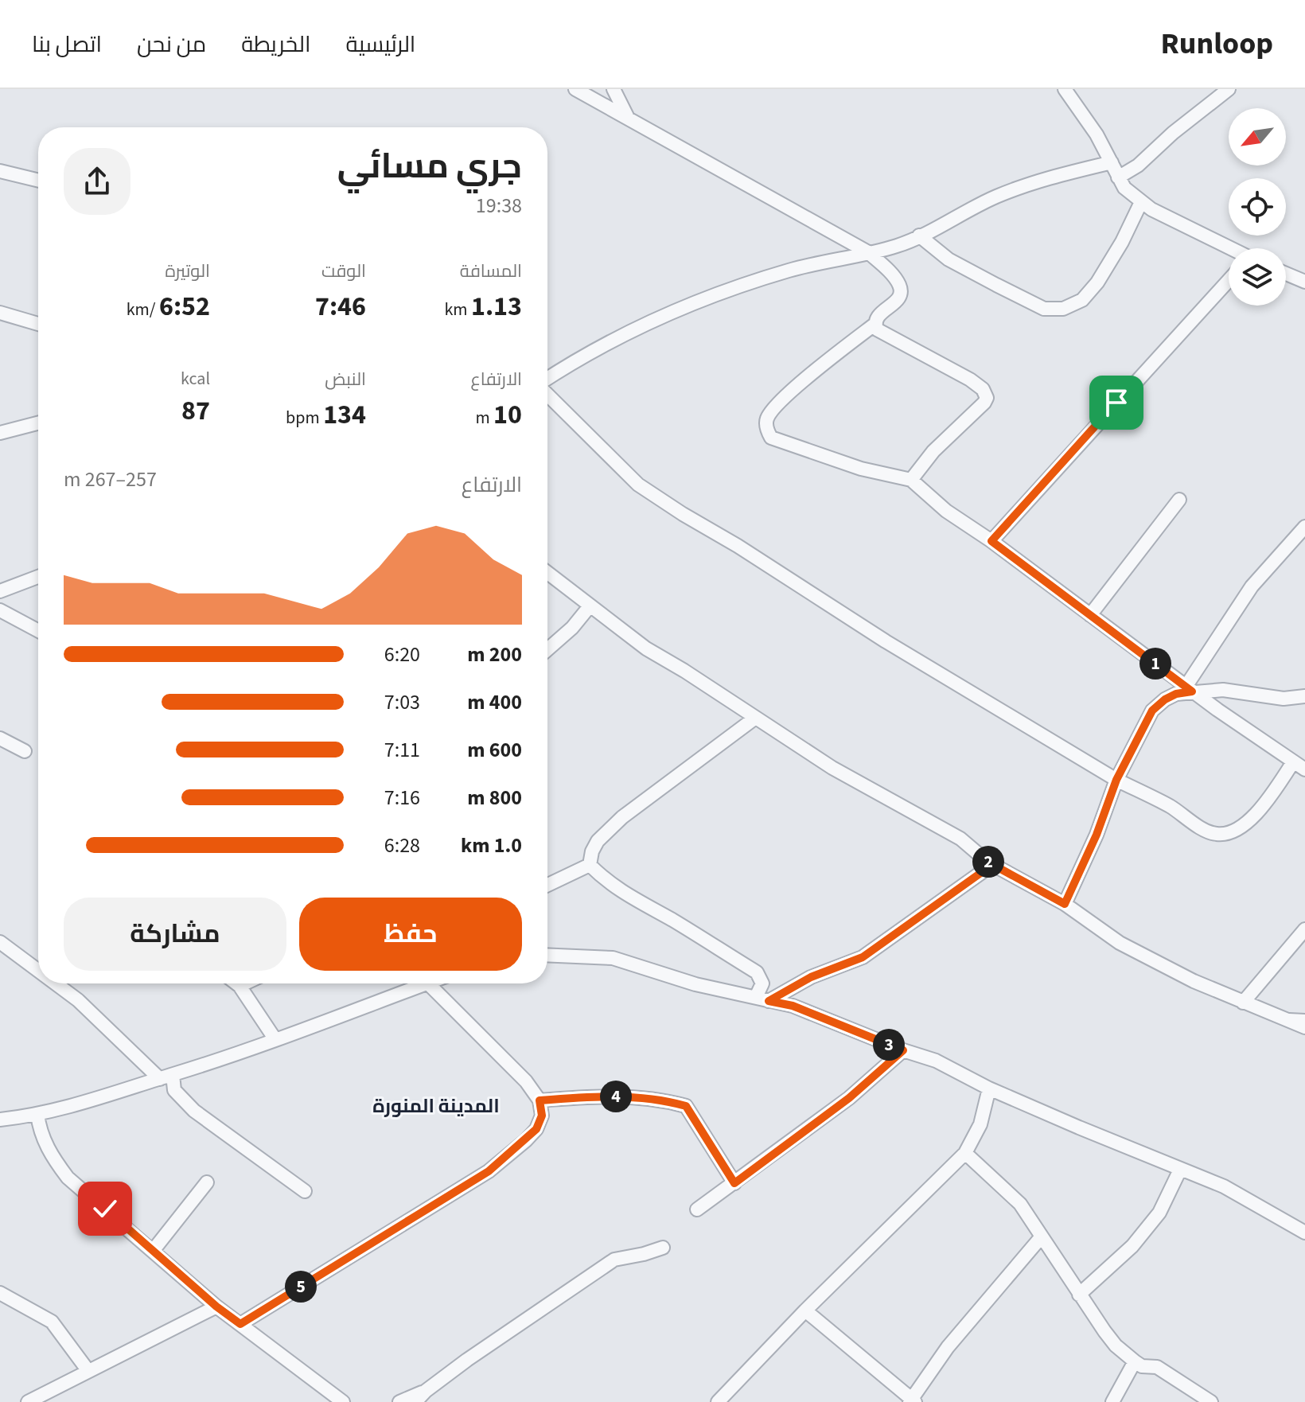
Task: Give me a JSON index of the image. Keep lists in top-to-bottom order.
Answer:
{
  "districts": ["المدينة المنورة"],
  "north": "bottom left",
  "page": {
    "header": "Runloop",
    "nav": [
      "الرئيسية",
      "الخريطة",
      "من نحن",
      "اتصل بنا"
    ],
    "heading": ["جري مسائي", "19:38"],
    "stats": [
      ["المسافة", "1.13 km"],
      ["الوقت", "7:46"],
      ["الوتيرة", "6:52 /km"],
      ["الارتفاع", "10 m"],
      ["النبض", "134 bpm"],
      ["kcal", "87"]
    ],
    "chart": ["الارتفاع", "257–267 m"],
    "list": [
      {
        "name": "200 m",
        "note": "6:20"
      },
      {
        "name": "400 m",
        "note": "7:03"
      },
      {
        "name": "600 m",
        "note": "7:11"
      },
      {
        "name": "800 m",
        "note": "7:16"
      },
      {
        "name": "1.0 km",
        "note": "6:28"
      }
    ],
    "pins": [
      "1",
      "2",
      "3",
      "4",
      "5"
    ],
    "buttons": ["حفظ", "مشاركة"]
  }
}
